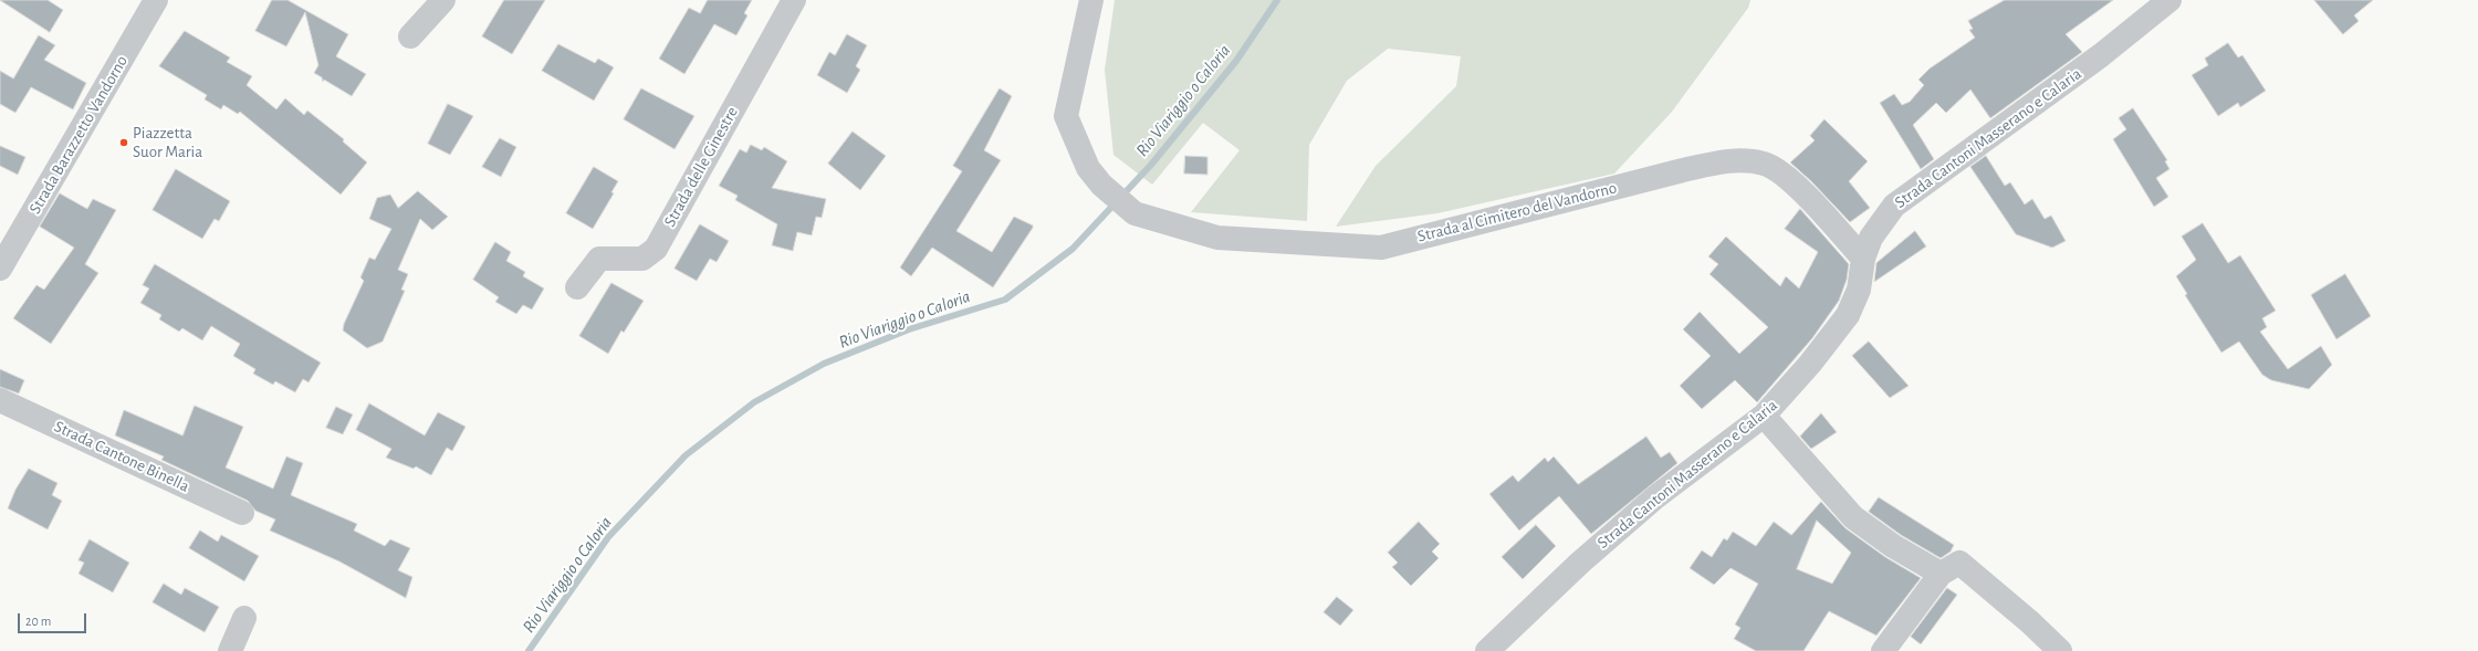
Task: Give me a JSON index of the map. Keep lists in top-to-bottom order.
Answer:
{
  "streets": {
    "street": [
      "Strada Barazzetto Vandorno",
      "Strada Cantoni Masserano e Calaria",
      "Strada delle Ginestre",
      "Strada al Cimitero del Vandorno",
      "Strada Cantone Binella"
    ]
  },
  "crossings": [
    ["Strada Cantoni Masserano e Calaria", "Strada al Cimitero del Vandorno"]
  ],
  "water": ["Rio Viariggio o Caloria"],
  "places": ["Piazzetta Suor Maria"],
  "scale_bar": "20 m"
}
